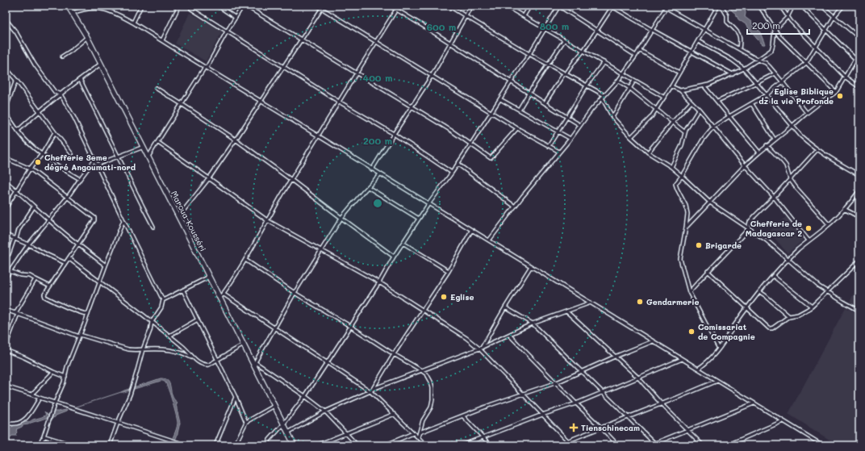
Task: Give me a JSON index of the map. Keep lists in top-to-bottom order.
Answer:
{
  "streets": {
    "highway": ["Maroua-Kousséri"]
  },
  "places": {
    "other": [
      "Eglise Biblique dz la vie Profonde",
      "Chefferie 3eme dégré Angoumati-nord",
      "Chefferie de Madagascar 2",
      "Brigarde",
      "Eglise",
      "Gendarmerie",
      "Comissariat de Compagnie"
    ],
    "health": ["Tienschinecam"]
  },
  "scale_bar": "200 m",
  "rings": [
    "800 m",
    "600 m",
    "400 m",
    "200 m"
  ]
}
